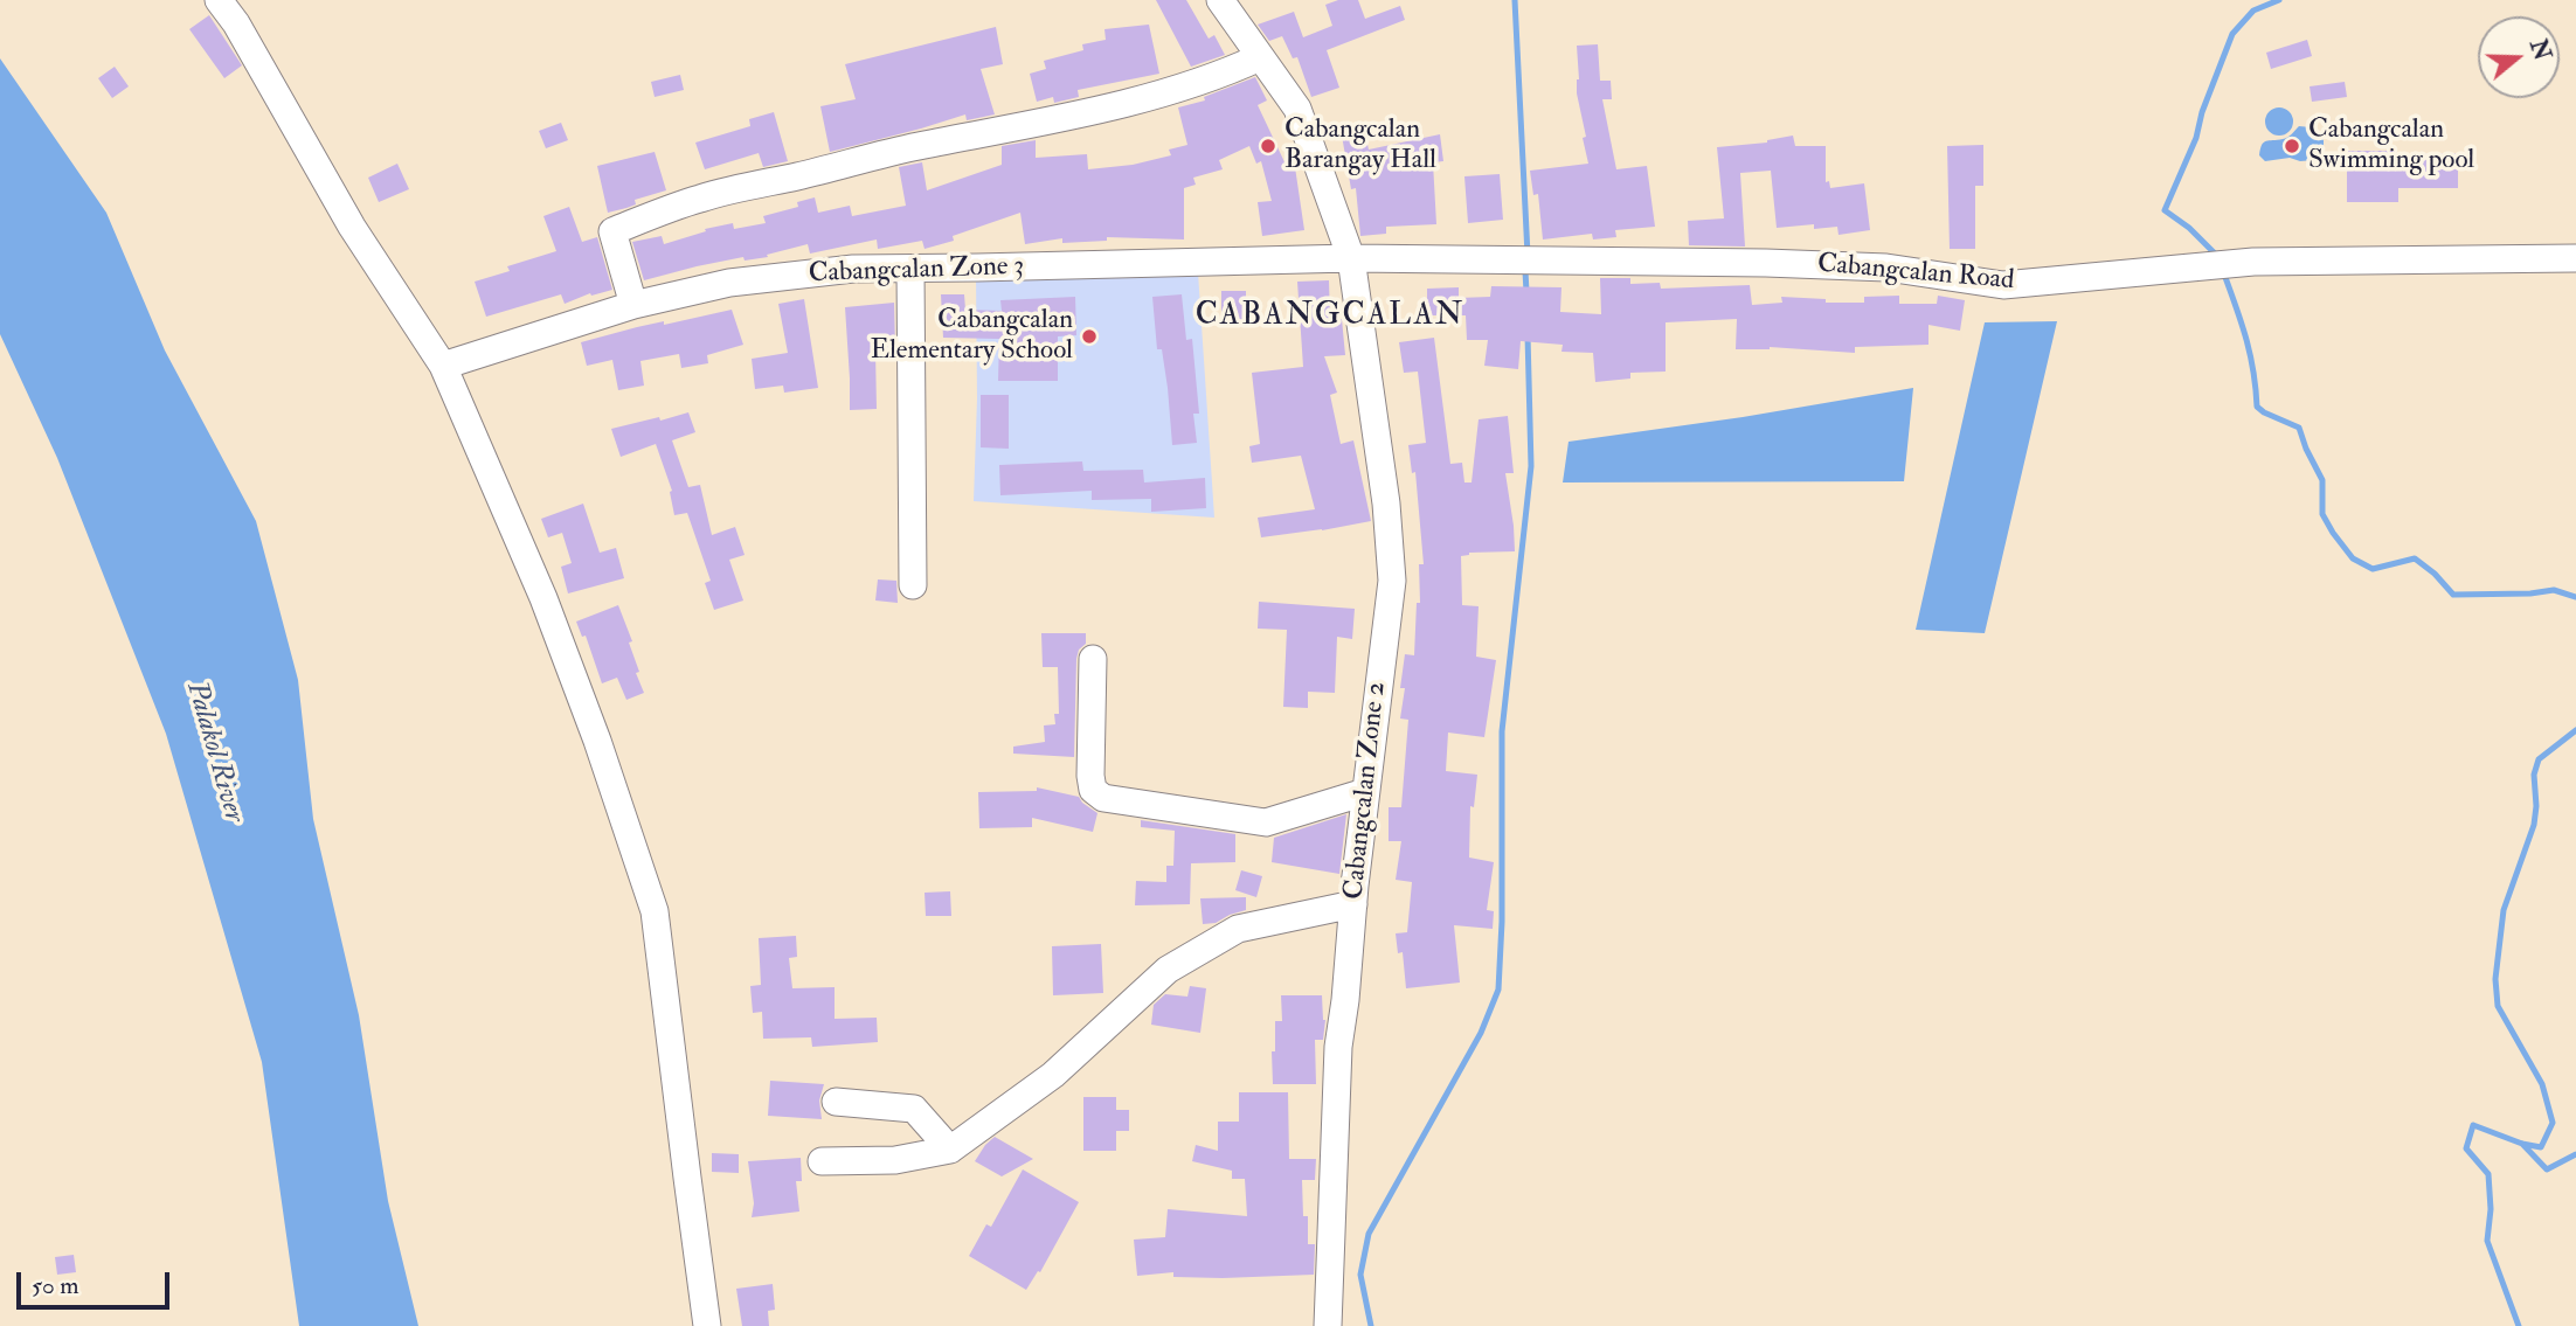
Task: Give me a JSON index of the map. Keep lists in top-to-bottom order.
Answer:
{
  "streets": {
    "street": ["Cabangcalan Zone 3", "Cabangcalan Road", "Cabangcalan Zone 2"]
  },
  "crossings": [
    ["Cabangcalan Zone 3", "Cabangcalan Road"],
    ["Cabangcalan Zone 3", "Cabangcalan Zone 2"],
    ["Cabangcalan Road", "Cabangcalan Zone 2"]
  ],
  "districts": ["CABANGCALAN"],
  "water": ["Palakol River"],
  "places": ["Cabangcalan Barangay Hall", "Cabangcalan Swimming pool", "Cabangcalan Elementary School"],
  "scale_bar": "50 m",
  "north": "right"
}
